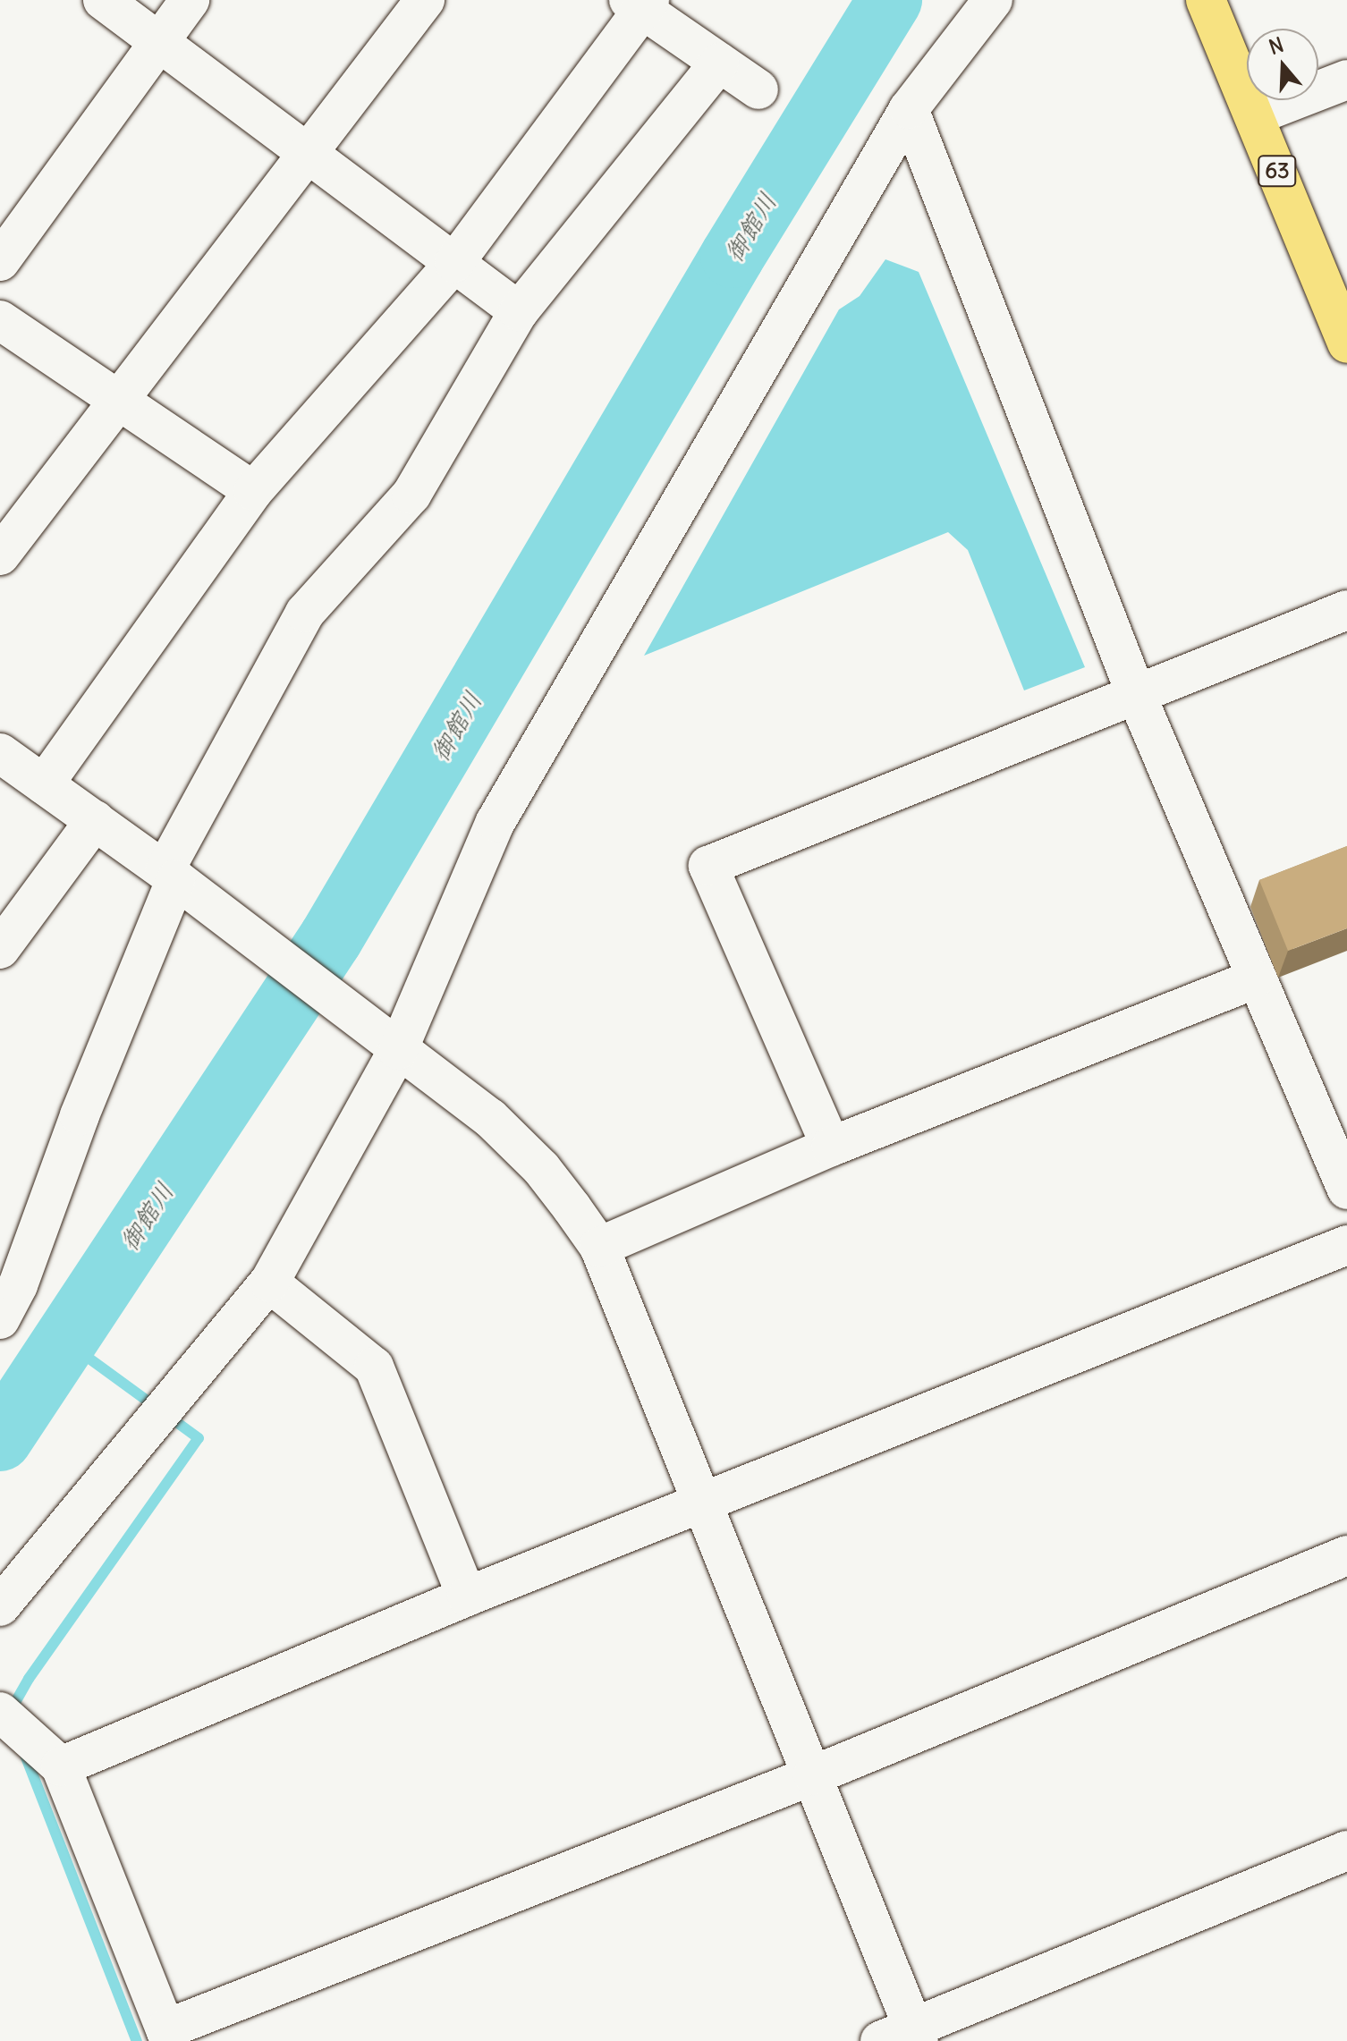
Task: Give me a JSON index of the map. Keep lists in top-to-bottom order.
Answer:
{
  "streets": {
    "main road": ["63"]
  },
  "water": ["御館川"],
  "north": "top"
}
